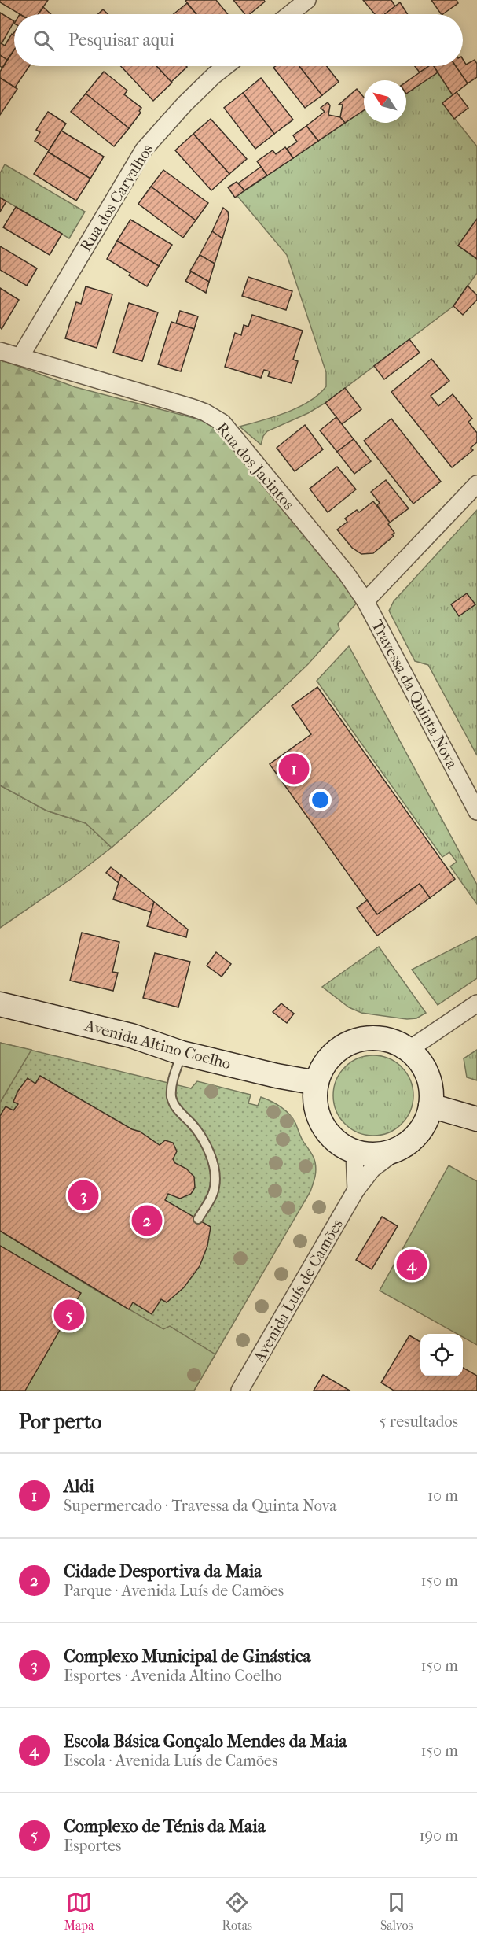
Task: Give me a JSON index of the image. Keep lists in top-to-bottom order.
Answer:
{
  "streets": {
    "main road": ["Avenida Altino Coelho"],
    "street": [
      "Rua dos Carvalhos",
      "Rua dos Jacintos",
      "Travessa da Quinta Nova",
      "Avenida Luís de Camões"
    ]
  },
  "crossings": [
    ["Rua dos Carvalhos", "Rua dos Jacintos"],
    ["Rua dos Jacintos", "Travessa da Quinta Nova"],
    ["Avenida Altino Coelho", "Avenida Luís de Camões"]
  ],
  "north": "top left",
  "page": {
    "search": "Pesquisar aqui",
    "pins": [
      "1",
      "3",
      "2",
      "4",
      "5"
    ],
    "heading": ["Por perto", "5 resultados"],
    "list": [
      {
        "mark": "1",
        "name": "Aldi",
        "note": "Supermercado · Travessa da Quinta Nova",
        "value": "10 m"
      },
      {
        "mark": "2",
        "name": "Cidade Desportiva da Maia",
        "note": "Parque · Avenida Luís de Camões",
        "value": "150 m"
      },
      {
        "mark": "3",
        "name": "Complexo Municipal de Ginástica",
        "note": "Esportes · Avenida Altino Coelho",
        "value": "150 m"
      },
      {
        "mark": "4",
        "name": "Escola Básica Gonçalo Mendes da Maia",
        "note": "Escola · Avenida Luís de Camões",
        "value": "150 m"
      },
      {
        "mark": "5",
        "name": "Complexo de Ténis da Maia",
        "note": "Esportes",
        "value": "190 m"
      }
    ],
    "nav": ["Mapa", "Rotas", "Salvos"]
  }
}
